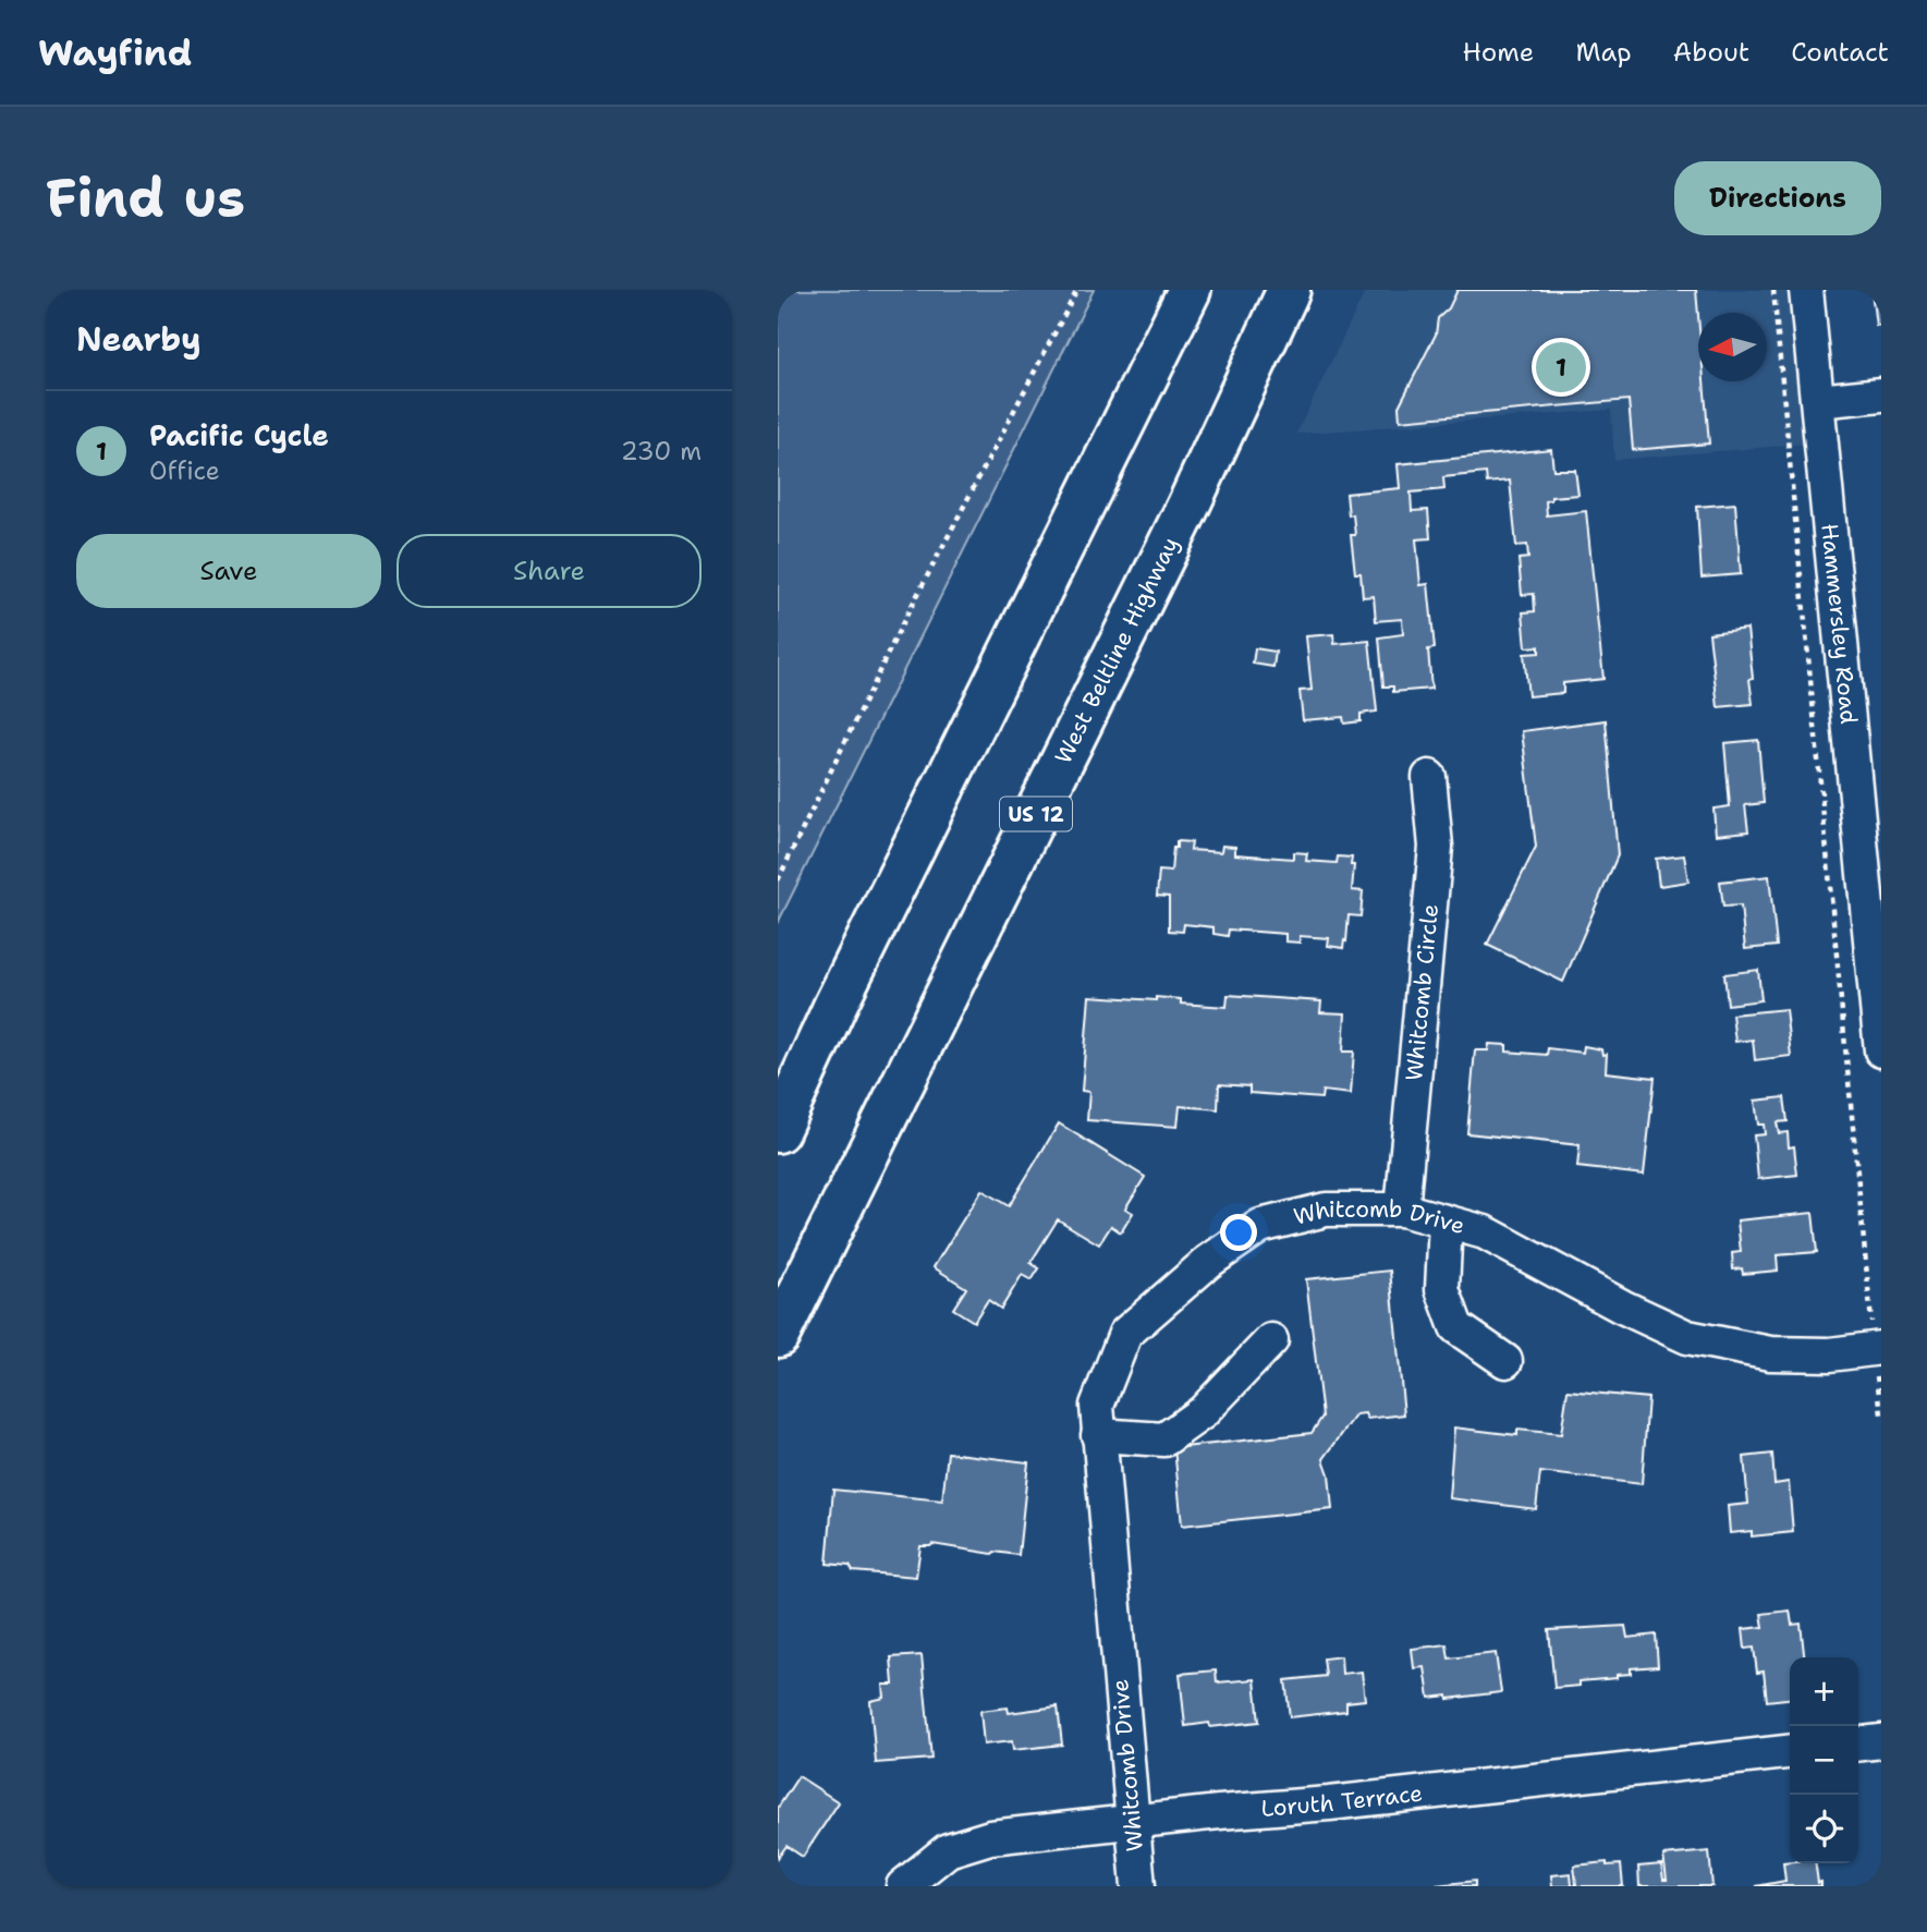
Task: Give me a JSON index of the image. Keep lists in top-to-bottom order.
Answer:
{
  "streets": {
    "highway": ["West Beltline Highway", "US 12"],
    "street": [
      "Hammersley Road",
      "Whitcomb Circle",
      "Whitcomb Drive",
      "Loruth Terrace"
    ]
  },
  "crossings": [
    ["Whitcomb Circle", "Whitcomb Drive"],
    ["Whitcomb Drive", "Loruth Terrace"]
  ],
  "north": "left",
  "page": {
    "header": "Wayfind",
    "nav": [
      "Home",
      "Map",
      "About",
      "Contact"
    ],
    "buttons": [
      "Directions",
      ["Save", "Share"]
    ],
    "title": "Find us",
    "heading": "Nearby",
    "pins": "1",
    "list": [
      {
        "mark": "1",
        "name": "Pacific Cycle",
        "note": "Office",
        "value": "230 m"
      }
    ],
    "map_buttons": ["+", "−"]
  }
}
